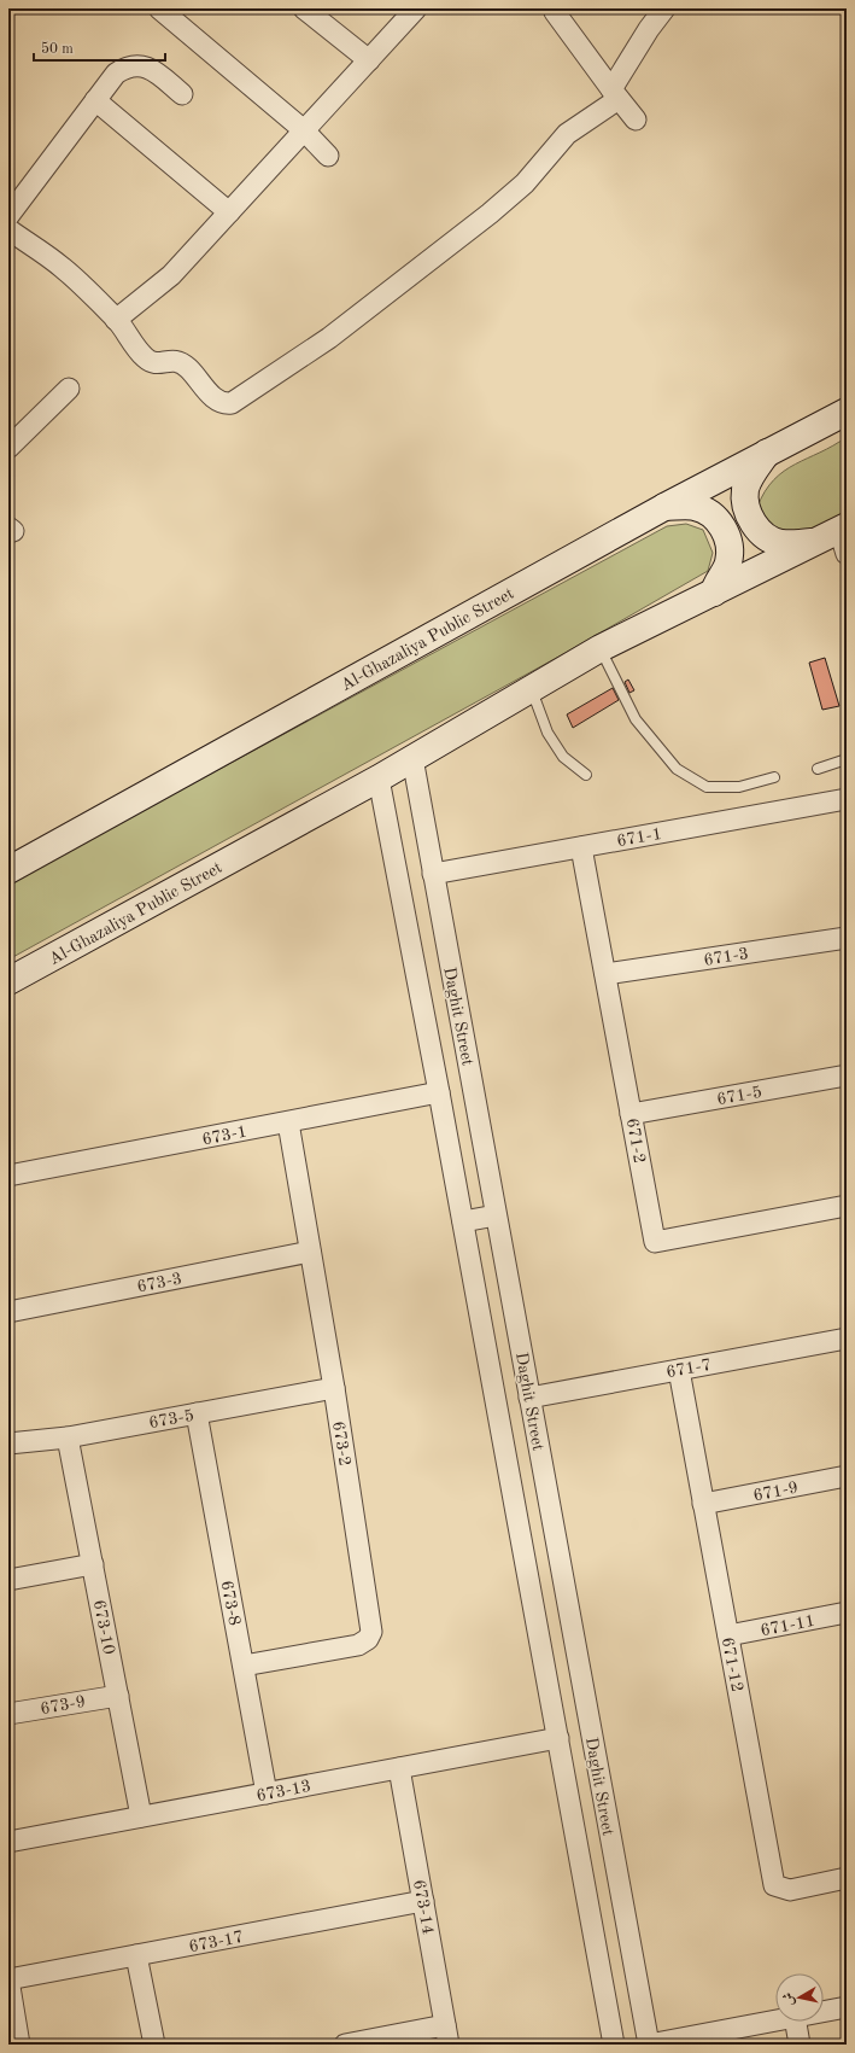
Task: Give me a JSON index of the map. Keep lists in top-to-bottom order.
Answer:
{
  "streets": {
    "main road": ["Al-Ghazaliya Public Street"],
    "street": [
      "671-1",
      "671-3",
      "Daghit Street",
      "671-5",
      "673-1",
      "671-2",
      "673-3",
      "671-7",
      "673-5",
      "673-2",
      "671-9",
      "673-8",
      "671-11",
      "673-10",
      "671-12",
      "673-9",
      "673-13",
      "673-14",
      "673-17"
    ]
  },
  "crossings": [
    ["Al-Ghazaliya Public Street", "Daghit Street"],
    ["671-1", "Daghit Street"],
    ["671-1", "671-2"],
    ["671-3", "671-2"],
    ["Daghit Street", "673-1"],
    ["Daghit Street", "671-7"],
    ["Daghit Street", "673-13"],
    ["671-5", "671-2"],
    ["673-1", "673-2"],
    ["673-3", "673-2"],
    ["671-7", "671-12"],
    ["673-5", "673-2"],
    ["673-5", "673-8"],
    ["673-5", "673-10"],
    ["673-2", "673-8"],
    ["671-9", "671-12"],
    ["673-8", "673-13"],
    ["671-11", "671-12"],
    ["673-10", "673-9"],
    ["673-10", "673-13"],
    ["673-13", "673-14"],
    ["673-14", "673-17"]
  ],
  "scale_bar": "50 m",
  "north": "left"
}
